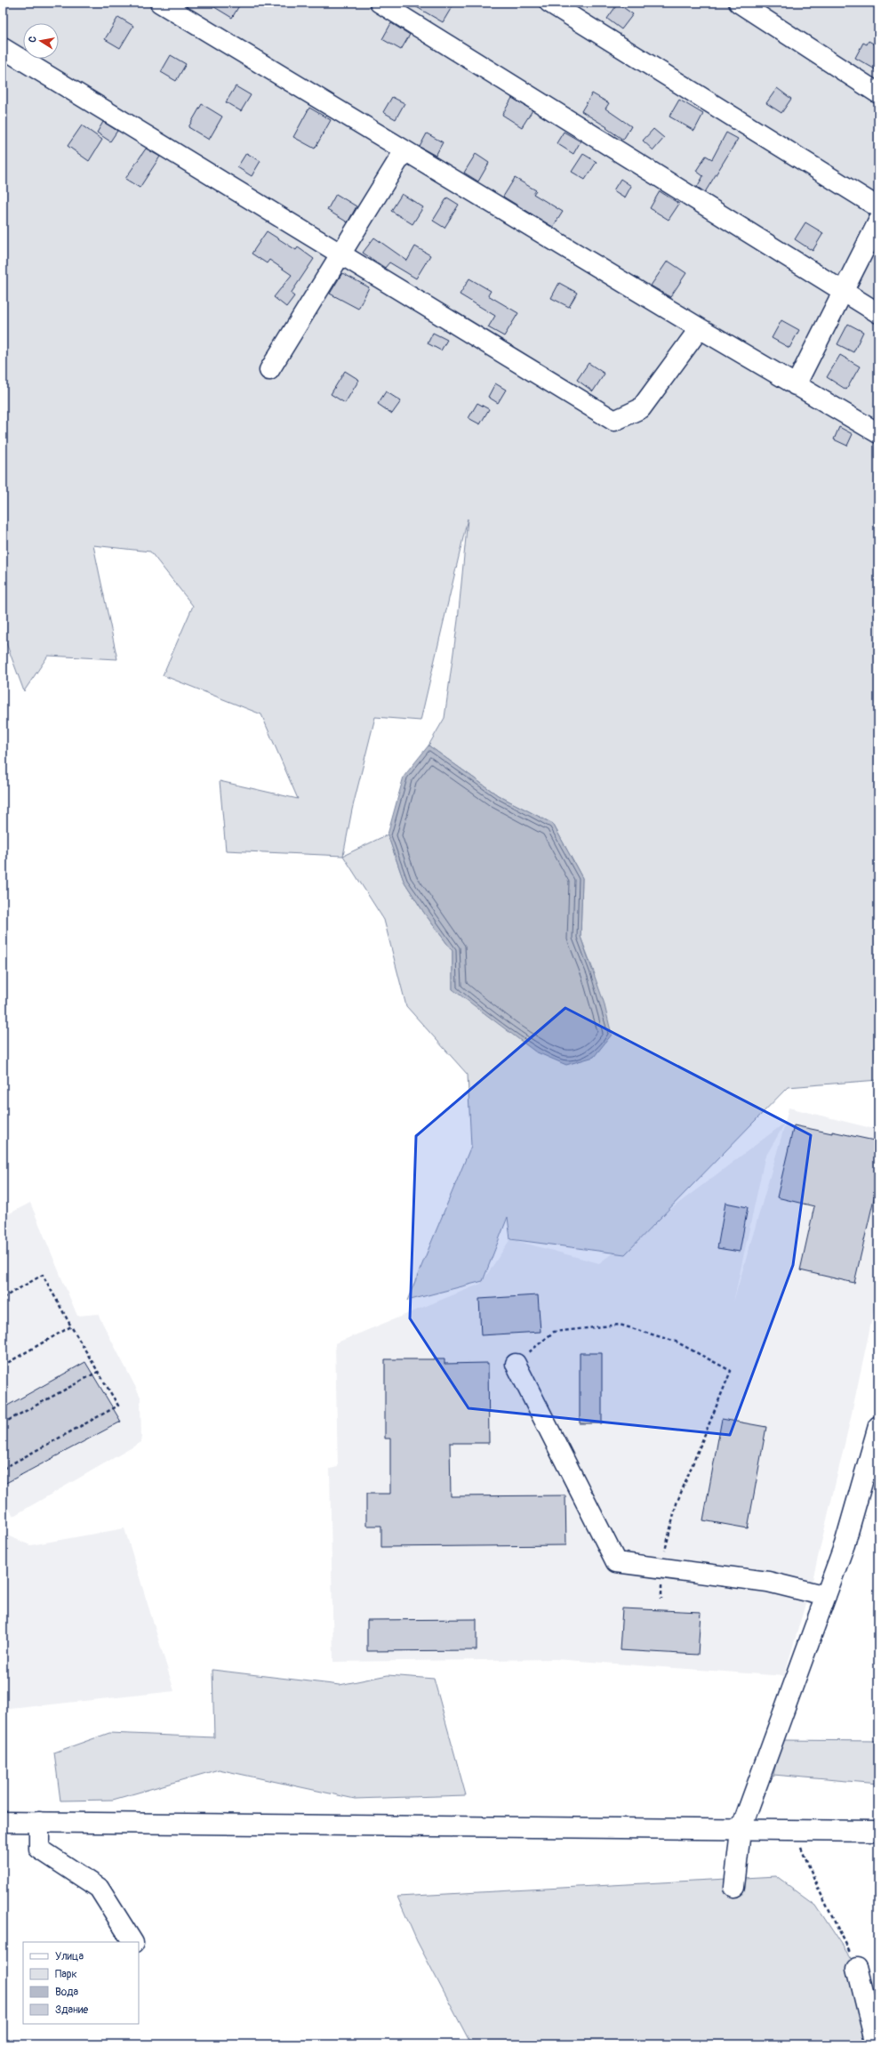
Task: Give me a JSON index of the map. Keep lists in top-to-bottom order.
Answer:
{
  "legend": [
    "Улица",
    "Парк",
    "Вода",
    "Здание"
  ],
  "north": "left"
}
